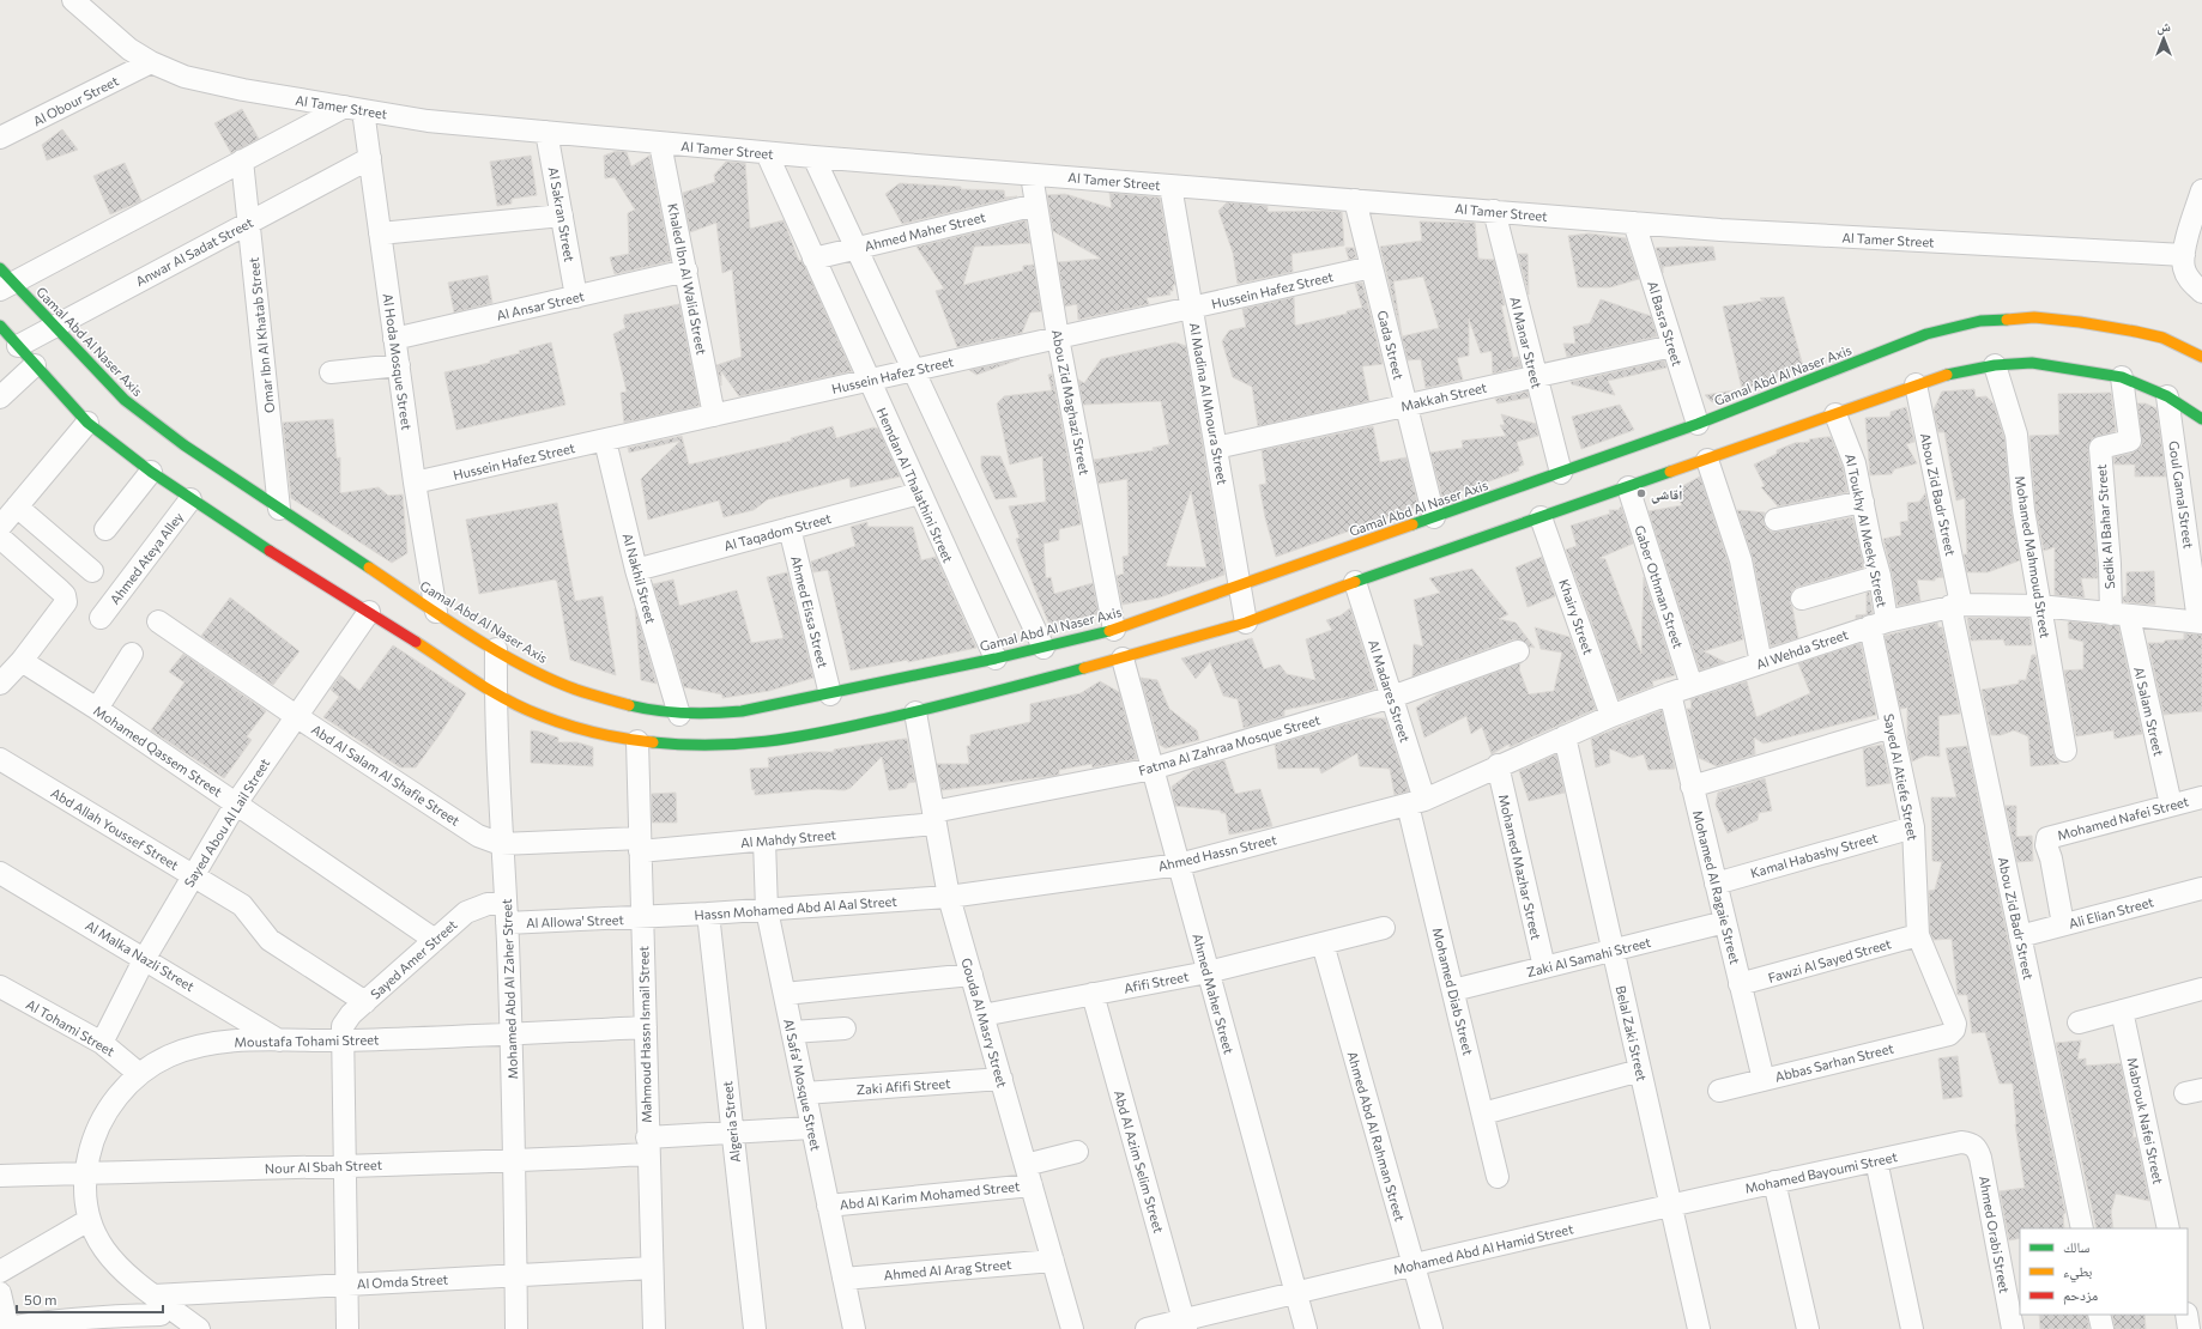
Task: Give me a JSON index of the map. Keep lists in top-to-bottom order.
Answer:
{
  "streets": {
    "street": [
      "Al Obour Street",
      "Al Tamer Street",
      "Al Sakran Street",
      "Ahmed Maher Street",
      "Anwar Al Sadat Street",
      "Khaled Ibn Al Walid Street",
      "Hussein Hafez Street",
      "Al Ansar Street",
      "Al Basra Street",
      "Omar Ibn Al Khatab Street",
      "Gamal Abd Al Naser Axis",
      "Al Manar Street",
      "Gada Street",
      "Al Hoda Mosque Street",
      "Makkah Street",
      "Abou Zid Maghazi Street",
      "Al Madina Al Mnoura Street",
      "Hemdan Al Thalathini Street",
      "Abou Zid Badr Street",
      "Goul Gamal Street",
      "Sedik Al Bahar Street",
      "Al Toukhy Al Meeky Street",
      "Al Taqadom Street",
      "Mohamed Mahmoud Street",
      "Ahmed Ateya Alley",
      "Al Nakhil Street",
      "Gaber Othman Street",
      "Ahmed Eissa Street",
      "Khairy Street",
      "Al Wehda Street",
      "Al Madares Street",
      "Al Salam Street",
      "Fatma Al Zahraa Mosque Street",
      "Mohamed Qassem Street",
      "Abd Al Salam Al Shafie Street",
      "Sayed Al Atiefe Street",
      "Mohamed Nafei Street",
      "Sayed Abou Al Lail Street",
      "Abd Allah Youssef Street",
      "Al Mahdy Street",
      "Ahmed Hassn Street",
      "Kamal Habashy Street",
      "Mohamed Mazhar Street",
      "Mohamed Al Ragaie Street",
      "Hassn Mohamed Abd Al Aal Street",
      "Ali Elian Street",
      "Al Allowa' Street",
      "Al Malka Nazli Street",
      "Zaki Al Samahi Street",
      "Sayed Amer Street",
      "Fawzi Al Sayed Street",
      "Afifi Street",
      "Mohamed Abd Al Zaher Street",
      "Mohamed Diab Street",
      "Gouda Al Masry Street",
      "Al Tohami Street",
      "Belal Zaki Street",
      "Mahmoud Hassn Ismail Street",
      "Moustafa Tohami Street",
      "Abbas Sarhan Street",
      "Al Safa' Mosque Street",
      "Zaki Afifi Street",
      "Mabrouk Nafei Street",
      "Algeria Street",
      "Ahmed Abd Al Rahman Street",
      "Abd Al Azim Selim Street",
      "Nour Al Sbah Street",
      "Mohamed Bayoumi Street",
      "Abd Al Karim Mohamed Street",
      "Ahmed Orabi Street",
      "Mohamed Abd Al Hamid Street",
      "Ahmed Al Arag Street",
      "Al Omda Street"
    ]
  },
  "crossings": [
    ["Al Obour Street", "Al Tamer Street"],
    ["Al Tamer Street", "Al Sakran Street"],
    ["Al Tamer Street", "Khaled Ibn Al Walid Street"],
    ["Al Tamer Street", "Al Basra Street"],
    ["Al Tamer Street", "Al Manar Street"],
    ["Al Tamer Street", "Gada Street"],
    ["Al Tamer Street", "Al Hoda Mosque Street"],
    ["Al Tamer Street", "Abou Zid Maghazi Street"],
    ["Al Tamer Street", "Al Madina Al Mnoura Street"],
    ["Al Tamer Street", "Hemdan Al Thalathini Street"],
    ["Al Sakran Street", "Al Ansar Street"],
    ["Ahmed Maher Street", "Abou Zid Maghazi Street"],
    ["Ahmed Maher Street", "Hemdan Al Thalathini Street"],
    ["Ahmed Maher Street", "Fatma Al Zahraa Mosque Street"],
    ["Ahmed Maher Street", "Ahmed Hassn Street"],
    ["Ahmed Maher Street", "Afifi Street"],
    ["Ahmed Maher Street", "Mohamed Abd Al Hamid Street"],
    ["Anwar Al Sadat Street", "Omar Ibn Al Khatab Street"],
    ["Anwar Al Sadat Street", "Gamal Abd Al Naser Axis"],
    ["Anwar Al Sadat Street", "Al Hoda Mosque Street"],
    ["Khaled Ibn Al Walid Street", "Hussein Hafez Street"],
    ["Khaled Ibn Al Walid Street", "Al Ansar Street"],
    ["Hussein Hafez Street", "Gada Street"],
    ["Hussein Hafez Street", "Al Hoda Mosque Street"],
    ["Hussein Hafez Street", "Abou Zid Maghazi Street"],
    ["Hussein Hafez Street", "Al Madina Al Mnoura Street"],
    ["Hussein Hafez Street", "Hemdan Al Thalathini Street"],
    ["Hussein Hafez Street", "Al Nakhil Street"],
    ["Al Ansar Street", "Al Hoda Mosque Street"],
    ["Al Basra Street", "Gamal Abd Al Naser Axis"],
    ["Al Basra Street", "Makkah Street"],
    ["Omar Ibn Al Khatab Street", "Gamal Abd Al Naser Axis"],
    ["Gamal Abd Al Naser Axis", "Al Manar Street"],
    ["Gamal Abd Al Naser Axis", "Gada Street"],
    ["Gamal Abd Al Naser Axis", "Al Hoda Mosque Street"],
    ["Gamal Abd Al Naser Axis", "Abou Zid Maghazi Street"],
    ["Gamal Abd Al Naser Axis", "Al Madina Al Mnoura Street"],
    ["Gamal Abd Al Naser Axis", "Hemdan Al Thalathini Street"],
    ["Gamal Abd Al Naser Axis", "Al Nakhil Street"],
    ["Gamal Abd Al Naser Axis", "Ahmed Eissa Street"],
    ["Gamal Abd Al Naser Axis", "Mohamed Abd Al Zaher Street"],
    ["Al Manar Street", "Makkah Street"],
    ["Gada Street", "Makkah Street"],
    ["Makkah Street", "Al Madina Al Mnoura Street"],
    ["Hemdan Al Thalathini Street", "Al Taqadom Street"],
    ["Abou Zid Badr Street", "Al Wehda Street"],
    ["Abou Zid Badr Street", "Ali Elian Street"],
    ["Goul Gamal Street", "Al Wehda Street"],
    ["Sedik Al Bahar Street", "Al Wehda Street"],
    ["Sedik Al Bahar Street", "Al Salam Street"],
    ["Al Toukhy Al Meeky Street", "Al Wehda Street"],
    ["Al Toukhy Al Meeky Street", "Sayed Al Atiefe Street"],
    ["Al Taqadom Street", "Al Nakhil Street"],
    ["Al Taqadom Street", "Ahmed Eissa Street"],
    ["Mohamed Mahmoud Street", "Al Wehda Street"],
    ["Gaber Othman Street", "Al Wehda Street"],
    ["Khairy Street", "Al Wehda Street"],
    ["Al Wehda Street", "Al Madares Street"],
    ["Al Wehda Street", "Al Salam Street"],
    ["Al Wehda Street", "Sayed Al Atiefe Street"],
    ["Al Wehda Street", "Ahmed Hassn Street"],
    ["Al Wehda Street", "Mohamed Mazhar Street"],
    ["Al Wehda Street", "Mohamed Al Ragaie Street"],
    ["Al Wehda Street", "Mohamed Diab Street"],
    ["Al Wehda Street", "Belal Zaki Street"],
    ["Al Madares Street", "Fatma Al Zahraa Mosque Street"],
    ["Al Madares Street", "Ahmed Hassn Street"],
    ["Al Madares Street", "Mohamed Diab Street"],
    ["Al Salam Street", "Mohamed Nafei Street"],
    ["Fatma Al Zahraa Mosque Street", "Al Mahdy Street"],
    ["Fatma Al Zahraa Mosque Street", "Gouda Al Masry Street"],
    ["Mohamed Qassem Street", "Sayed Abou Al Lail Street"],
    ["Mohamed Qassem Street", "Sayed Amer Street"],
    ["Abd Al Salam Al Shafie Street", "Sayed Abou Al Lail Street"],
    ["Abd Al Salam Al Shafie Street", "Al Mahdy Street"],
    ["Abd Al Salam Al Shafie Street", "Mohamed Abd Al Zaher Street"],
    ["Abd Al Salam Al Shafie Street", "Mahmoud Hassn Ismail Street"],
    ["Sayed Al Atiefe Street", "Kamal Habashy Street"],
    ["Sayed Al Atiefe Street", "Fawzi Al Sayed Street"],
    ["Sayed Al Atiefe Street", "Abbas Sarhan Street"],
    ["Mohamed Nafei Street", "Ali Elian Street"],
    ["Sayed Abou Al Lail Street", "Abd Allah Youssef Street"],
    ["Sayed Abou Al Lail Street", "Al Malka Nazli Street"],
    ["Sayed Abou Al Lail Street", "Al Tohami Street"],
    ["Abd Allah Youssef Street", "Sayed Amer Street"],
    ["Al Mahdy Street", "Gouda Al Masry Street"],
    ["Al Mahdy Street", "Mahmoud Hassn Ismail Street"],
    ["Al Mahdy Street", "Al Safa' Mosque Street"],
    ["Ahmed Hassn Street", "Hassn Mohamed Abd Al Aal Street"],
    ["Ahmed Hassn Street", "Mohamed Diab Street"],
    ["Ahmed Hassn Street", "Gouda Al Masry Street"],
    ["Kamal Habashy Street", "Mohamed Al Ragaie Street"],
    ["Mohamed Mazhar Street", "Zaki Al Samahi Street"],
    ["Mohamed Al Ragaie Street", "Zaki Al Samahi Street"],
    ["Mohamed Al Ragaie Street", "Fawzi Al Sayed Street"],
    ["Mohamed Al Ragaie Street", "Abbas Sarhan Street"],
    ["Hassn Mohamed Abd Al Aal Street", "Al Allowa' Street"],
    ["Hassn Mohamed Abd Al Aal Street", "Gouda Al Masry Street"],
    ["Hassn Mohamed Abd Al Aal Street", "Mahmoud Hassn Ismail Street"],
    ["Hassn Mohamed Abd Al Aal Street", "Al Safa' Mosque Street"],
    ["Hassn Mohamed Abd Al Aal Street", "Algeria Street"],
    ["Al Allowa' Street", "Sayed Amer Street"],
    ["Al Allowa' Street", "Mohamed Abd Al Zaher Street"],
    ["Al Allowa' Street", "Mahmoud Hassn Ismail Street"],
    ["Al Malka Nazli Street", "Moustafa Tohami Street"],
    ["Zaki Al Samahi Street", "Mohamed Diab Street"],
    ["Zaki Al Samahi Street", "Belal Zaki Street"],
    ["Sayed Amer Street", "Mohamed Abd Al Zaher Street"],
    ["Sayed Amer Street", "Moustafa Tohami Street"],
    ["Sayed Amer Street", "Nour Al Sbah Street"],
    ["Sayed Amer Street", "Al Omda Street"],
    ["Afifi Street", "Gouda Al Masry Street"],
    ["Afifi Street", "Ahmed Abd Al Rahman Street"],
    ["Afifi Street", "Abd Al Azim Selim Street"],
    ["Mohamed Abd Al Zaher Street", "Moustafa Tohami Street"],
    ["Mohamed Abd Al Zaher Street", "Nour Al Sbah Street"],
    ["Mohamed Abd Al Zaher Street", "Al Omda Street"],
    ["Gouda Al Masry Street", "Zaki Afifi Street"],
    ["Gouda Al Masry Street", "Abd Al Karim Mohamed Street"],
    ["Gouda Al Masry Street", "Ahmed Al Arag Street"],
    ["Al Tohami Street", "Moustafa Tohami Street"],
    ["Belal Zaki Street", "Mohamed Bayoumi Street"],
    ["Belal Zaki Street", "Mohamed Abd Al Hamid Street"],
    ["Mahmoud Hassn Ismail Street", "Moustafa Tohami Street"],
    ["Mahmoud Hassn Ismail Street", "Nour Al Sbah Street"],
    ["Mahmoud Hassn Ismail Street", "Al Omda Street"],
    ["Moustafa Tohami Street", "Nour Al Sbah Street"],
    ["Moustafa Tohami Street", "Al Omda Street"],
    ["Al Safa' Mosque Street", "Zaki Afifi Street"],
    ["Al Safa' Mosque Street", "Nour Al Sbah Street"],
    ["Al Safa' Mosque Street", "Abd Al Karim Mohamed Street"],
    ["Al Safa' Mosque Street", "Ahmed Al Arag Street"],
    ["Algeria Street", "Nour Al Sbah Street"],
    ["Ahmed Abd Al Rahman Street", "Mohamed Abd Al Hamid Street"],
    ["Abd Al Azim Selim Street", "Mohamed Abd Al Hamid Street"],
    ["Mohamed Bayoumi Street", "Ahmed Orabi Street"],
    ["Mohamed Bayoumi Street", "Mohamed Abd Al Hamid Street"]
  ],
  "places": ["أقاشي"],
  "legend": ["سالك", "بطيء", "مزدحم"],
  "scale_bar": "50 m",
  "north": "top"
}
